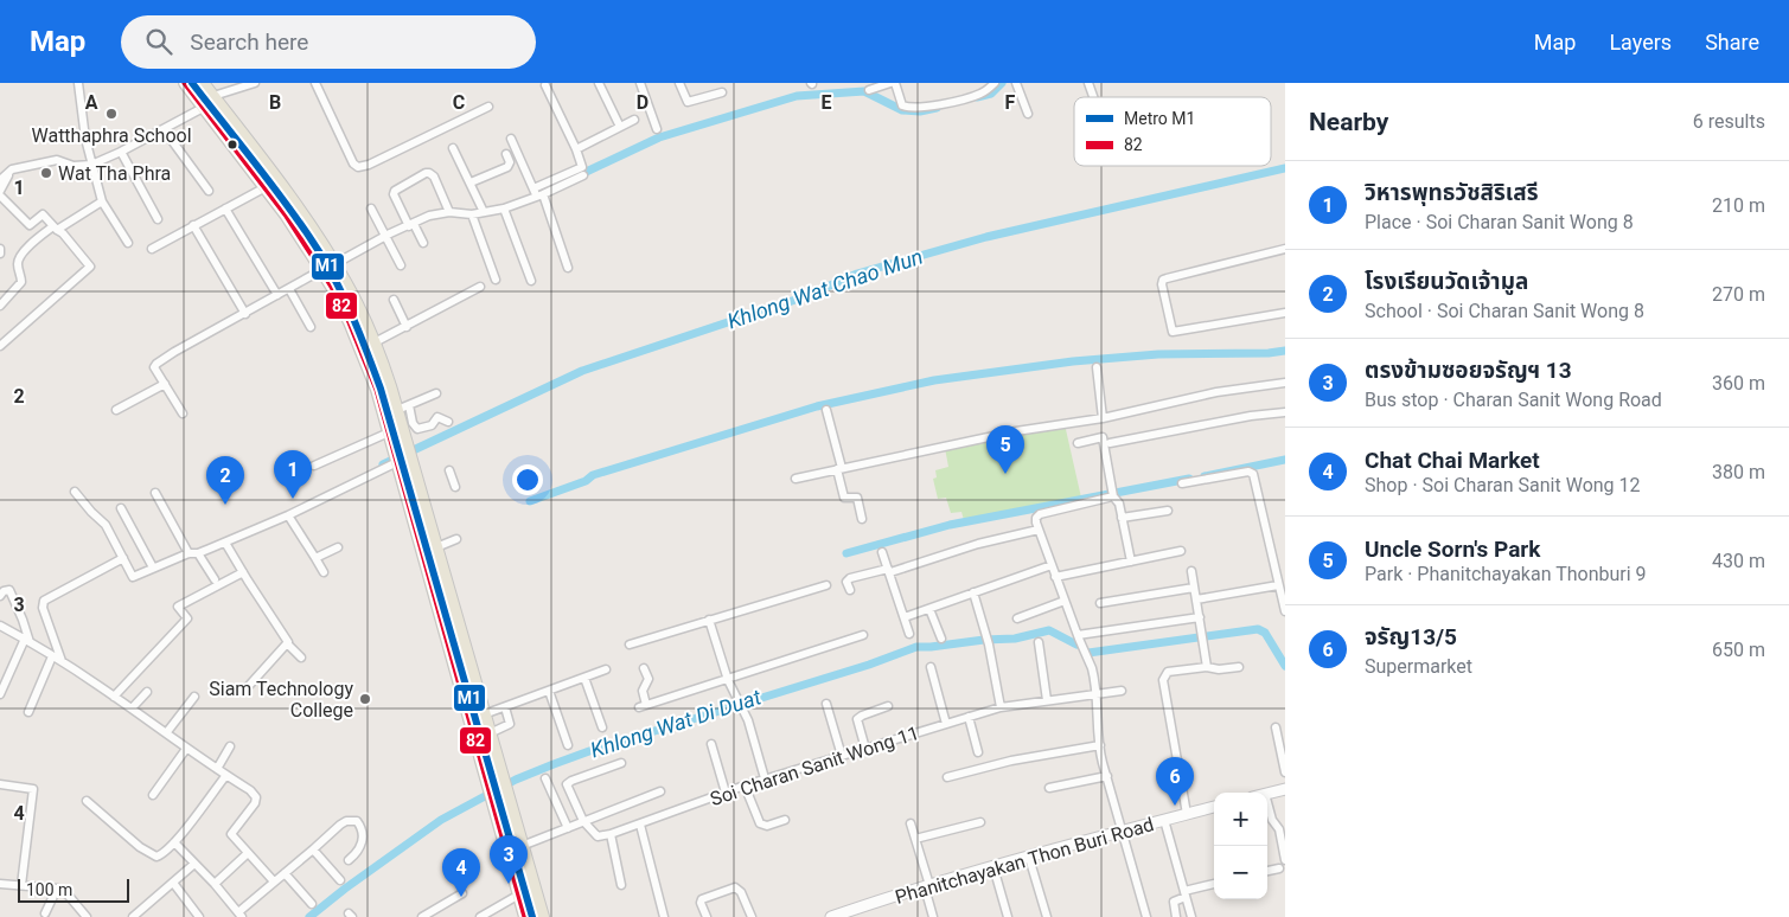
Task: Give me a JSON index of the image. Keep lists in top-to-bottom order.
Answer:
{
  "streets": {
    "main road": ["Phanitchayakan Thon Buri Road"],
    "street": ["Soi Charan Sanit Wong 11"]
  },
  "water": ["Khlong Wat Chao Mun", "Khlong Wat Di Duat"],
  "places": ["Watthaphra School", "Wat Tha Phra", "Siam Technology College"],
  "lines": ["metro line M1", "transit line 82"],
  "legend": ["Metro M1", "82"],
  "scale_bar": "100 m",
  "page": {
    "header": "Map",
    "search": "Search here",
    "nav": ["Map", "Layers", "Share"],
    "heading": ["Nearby", "6 results"],
    "list": [
      {
        "mark": "1",
        "name": "วิหารพุทธวัชสิริเสรี",
        "note": "Place · Soi Charan Sanit Wong 8",
        "value": "210 m"
      },
      {
        "mark": "2",
        "name": "โรงเรียนวัดเจ้ามูล",
        "note": "School · Soi Charan Sanit Wong 8",
        "value": "270 m"
      },
      {
        "mark": "3",
        "name": "ตรงข้ามซอยจรัญฯ 13",
        "note": "Bus stop · Charan Sanit Wong Road",
        "value": "360 m"
      },
      {
        "mark": "4",
        "name": "Chat Chai Market",
        "note": "Shop · Soi Charan Sanit Wong 12",
        "value": "380 m"
      },
      {
        "mark": "5",
        "name": "Uncle Sorn's Park",
        "note": "Park · Phanitchayakan Thonburi 9",
        "value": "430 m"
      },
      {
        "mark": "6",
        "name": "จรัญ13/5",
        "note": "Supermarket",
        "value": "650 m"
      }
    ],
    "pins": [
      "5",
      "1",
      "2",
      "6",
      "3",
      "4"
    ],
    "map_buttons": ["+", "−"],
    "scale": "100 m"
  },
  "grid": {
    "columns": [
      "A",
      "B",
      "C",
      "D",
      "E",
      "F"
    ],
    "rows": [
      "1",
      "2",
      "3",
      "4"
    ]
  }
}
